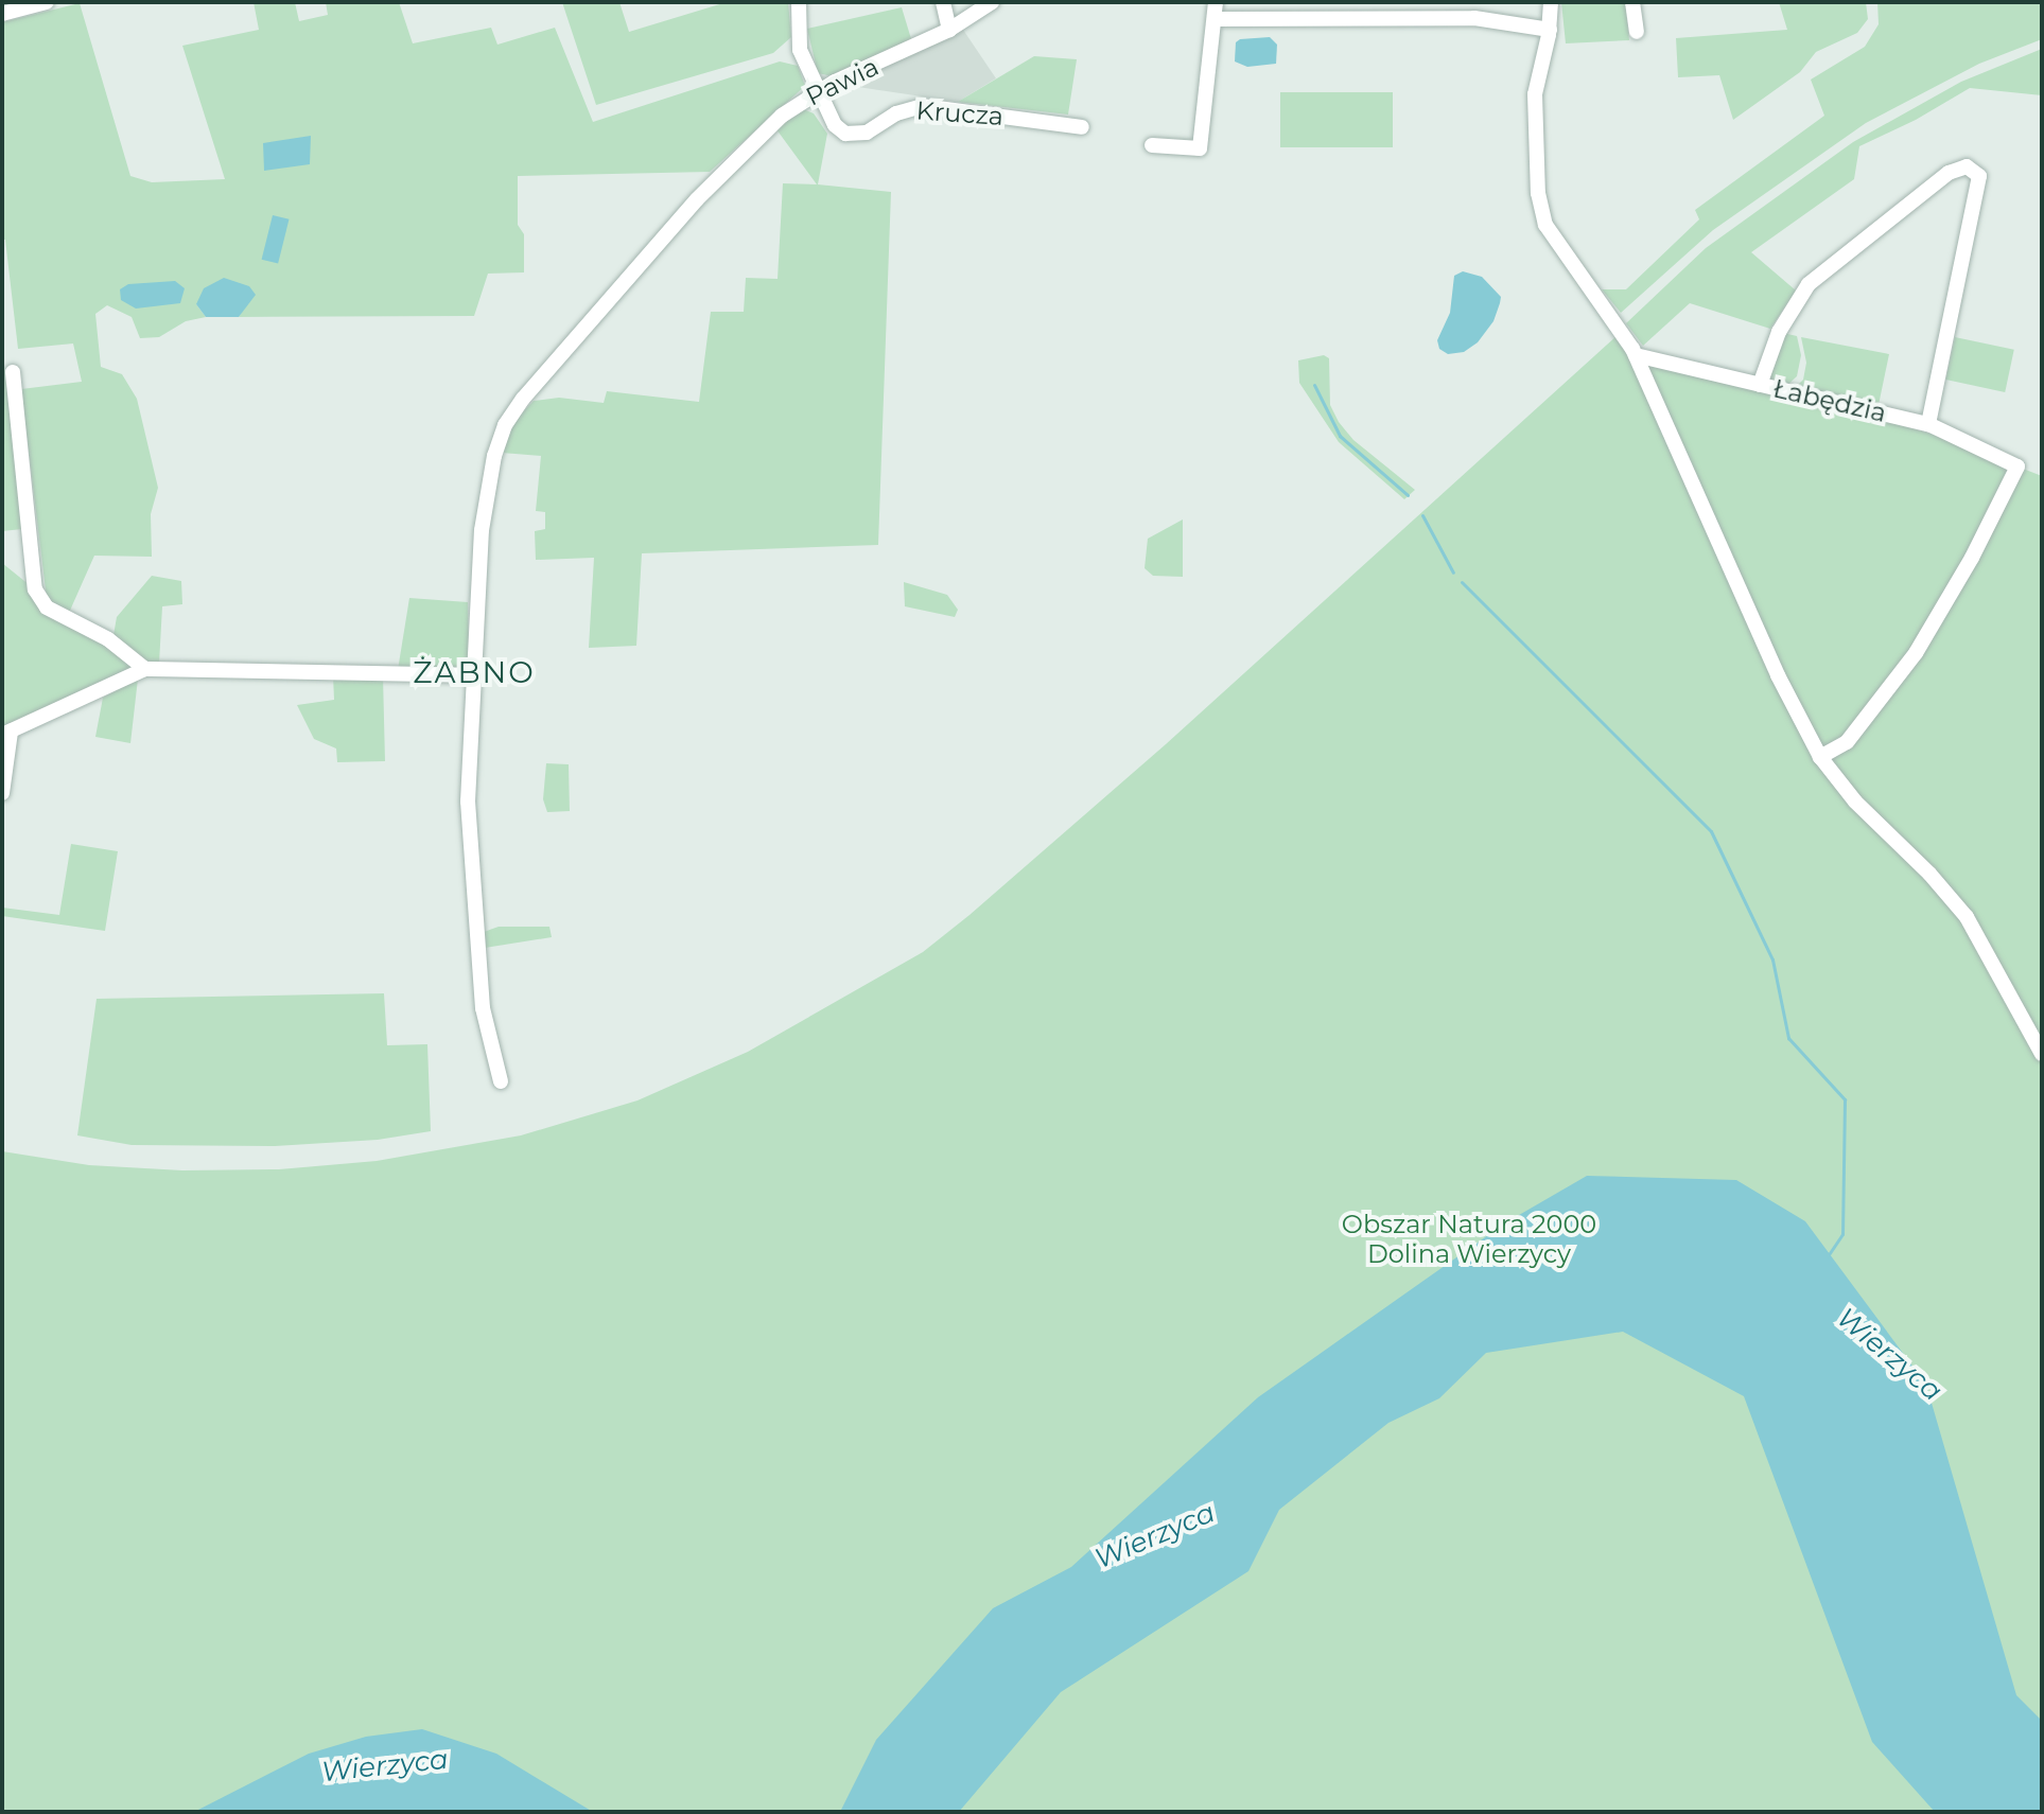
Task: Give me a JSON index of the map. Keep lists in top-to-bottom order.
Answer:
{
  "streets": {
    "street": ["Pawia", "Krucza", "Łabędzia"]
  },
  "crossings": [
    ["Pawia", "Krucza"]
  ],
  "districts": ["ŻABNO"],
  "water": ["Wierzyca"],
  "parks": ["Obszar Natura 2000 Dolina Wierzycy"]
}
